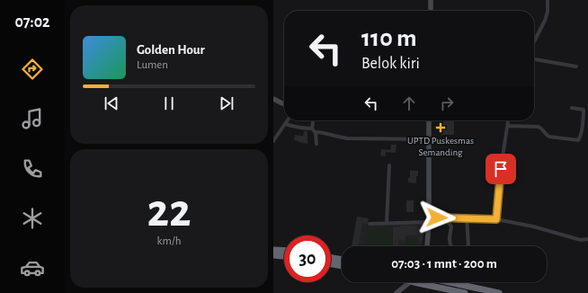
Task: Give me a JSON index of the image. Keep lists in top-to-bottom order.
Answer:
{
  "places": {
    "health": ["UPTD Puskesmas Semanding"]
  },
  "page": {
    "tabs": "07:02",
    "turn": ["110 m", "Belok kiri"],
    "song": ["Golden Hour", "Lumen"],
    "tile": ["22", "km/h"],
    "limit": "30",
    "trip": "07:03 · 1 mnt · 200 m"
  }
}
